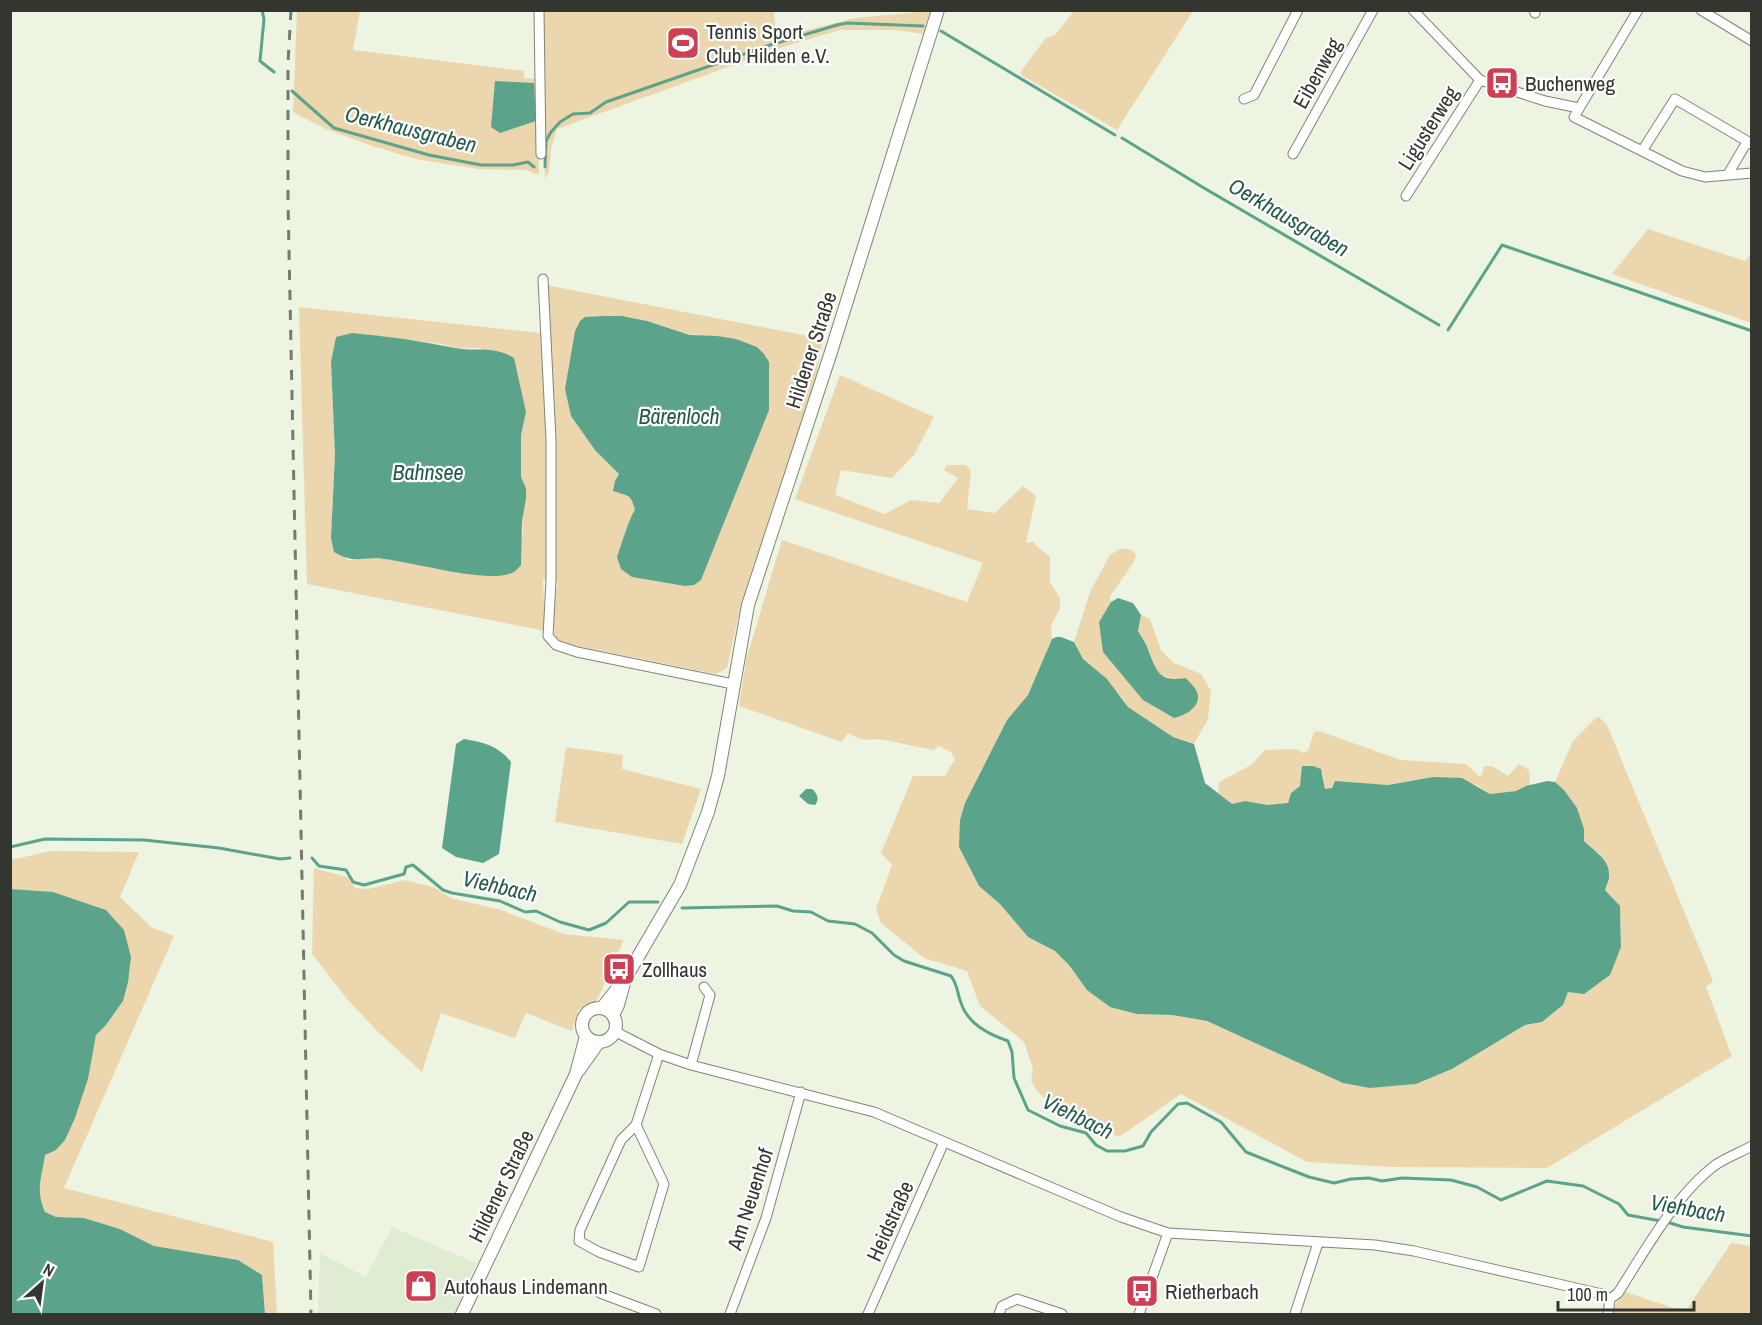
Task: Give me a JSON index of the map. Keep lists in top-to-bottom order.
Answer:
{
  "streets": {
    "main road": ["Hildener Straße"],
    "street": [
      "Eibenweg",
      "Ligusterweg",
      "Am Neuenhof",
      "Heidstraße"
    ]
  },
  "water": [
    "Oerkhausgraben",
    "Bärenloch",
    "Bahnsee",
    "Viehbach"
  ],
  "places": {
    "sports": ["Tennis Sport Club Hilden e.V."],
    "bus stop": ["Buchenweg", "Zollhaus", "Rietherbach"],
    "shop": ["Autohaus Lindemann"]
  },
  "scale_bar": "100 m",
  "north": "top right"
}
